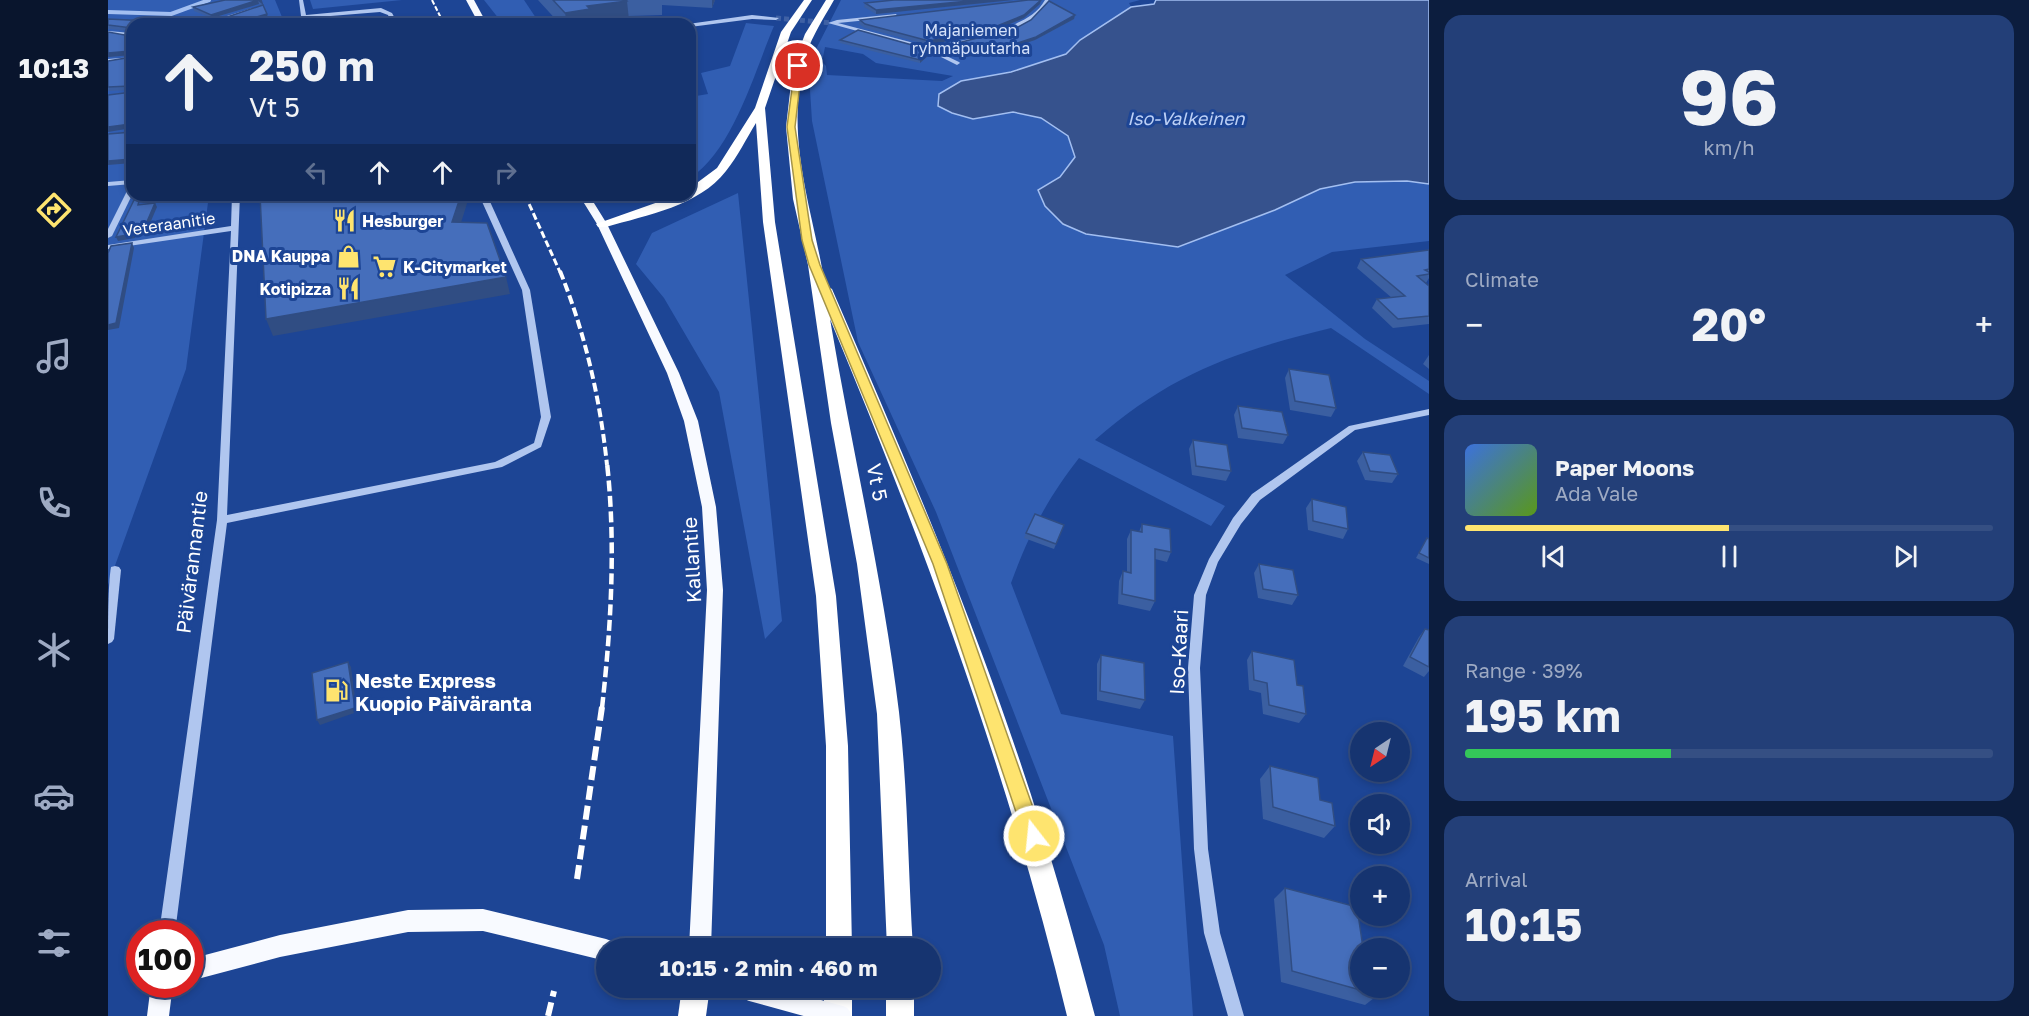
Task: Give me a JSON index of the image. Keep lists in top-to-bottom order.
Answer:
{
  "streets": {
    "highway": ["Vt 5"],
    "main road": ["Kallantie"],
    "street": ["Veteraanitie", "Päivärannantie", "Iso-Kaari"]
  },
  "crossings": [
    ["Veteraanitie", "Päivärannantie"]
  ],
  "water": ["Iso-Valkeinen"],
  "parks": ["Majaniemen ryhmäpuutarha"],
  "places": {
    "restaurant": ["Hesburger", "Kotipizza"],
    "shop": ["DNA Kauppa"],
    "supermarket": ["K-Citymarket"],
    "fuel station": ["Neste Express Kuopio Päiväranta"]
  },
  "north": "bottom left",
  "page": {
    "tabs": "10:13",
    "tile": [
      ["96", "km/h"],
      "Climate",
      ["Range · 39%", "195 km"],
      ["Arrival", "10:15"]
    ],
    "turn": ["250 m", "Vt 5"],
    "heat": ["−", "20°", "+"],
    "song": ["Paper Moons", "Ada Vale"],
    "map_buttons": ["+", "−"],
    "limit": "100",
    "trip": "10:15 · 2 min · 460 m"
  }
}
